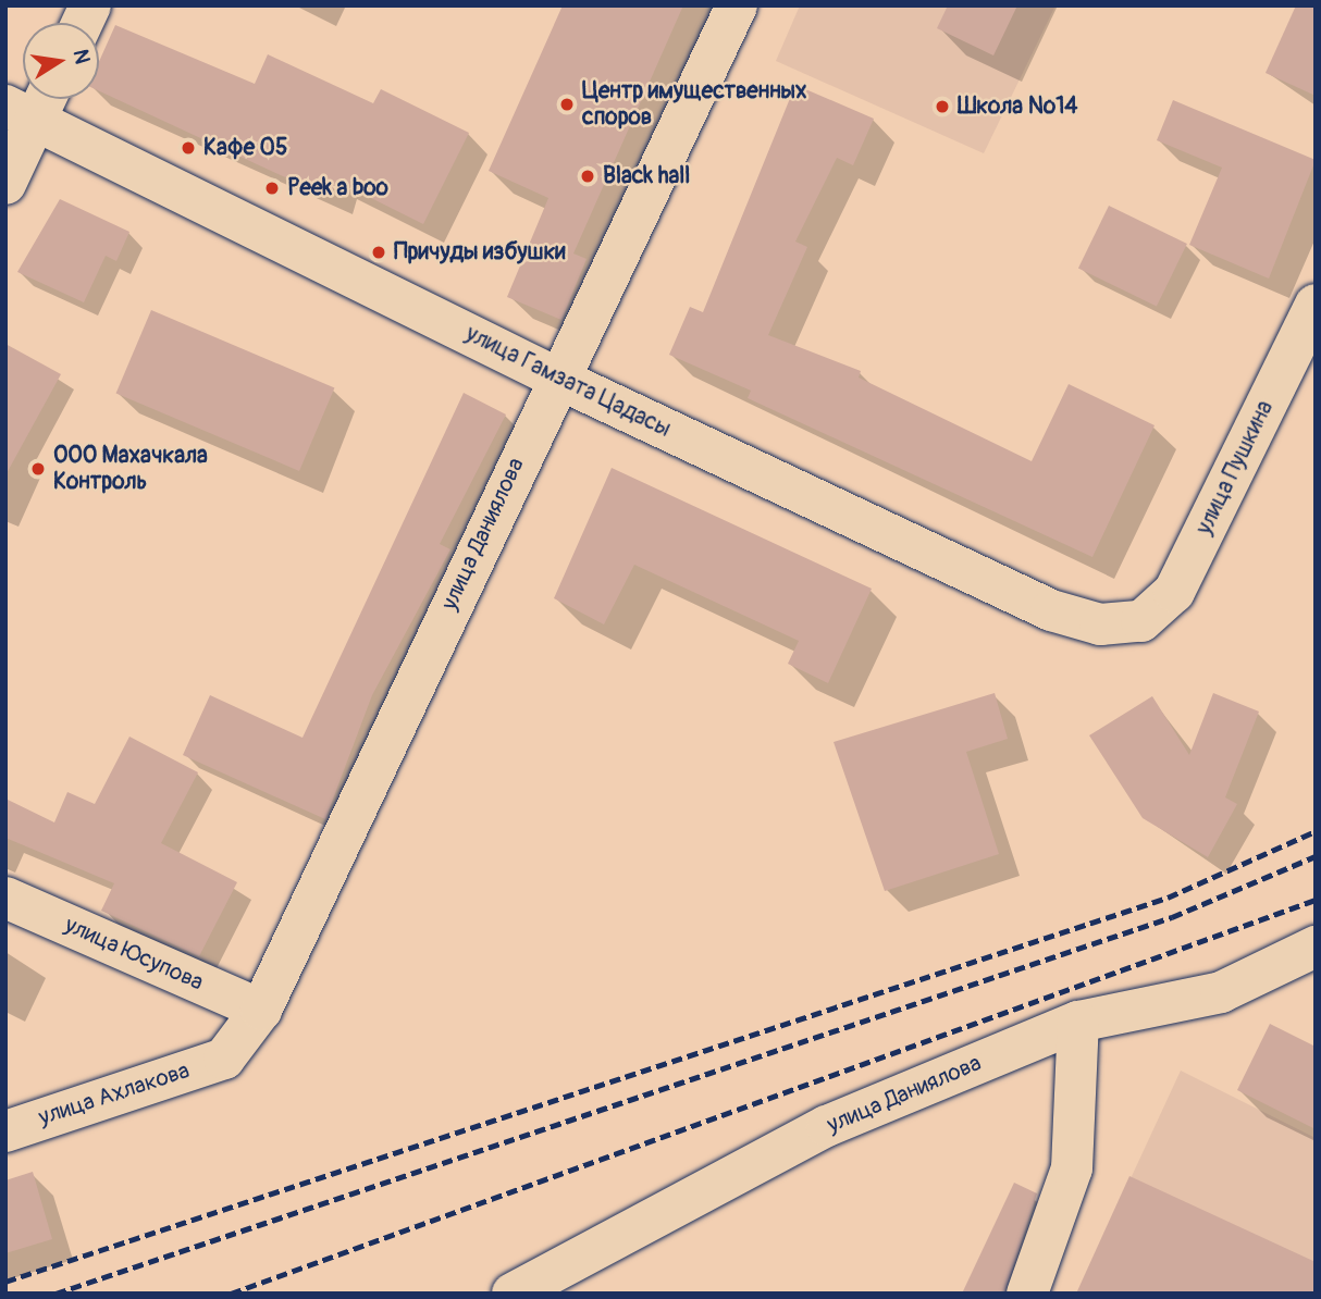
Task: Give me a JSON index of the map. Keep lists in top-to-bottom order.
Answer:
{
  "streets": {
    "street": [
      "улица Гамзата Цадасы",
      "улица Пушкина",
      "улица Даниялова",
      "улица Юсупова",
      "улица Ахлакова"
    ]
  },
  "crossings": [
    ["улица Гамзата Цадасы", "улица Пушкина"],
    ["улица Гамзата Цадасы", "улица Даниялова"],
    ["улица Даниялова", "улица Юсупова"],
    ["улица Даниялова", "улица Ахлакова"]
  ],
  "places": [
    "Центр имущественных споров",
    "Школа №14",
    "Кафе 05",
    "Black hall",
    "Peek a boo",
    "Причуды избушки",
    "ООО Махачкала Контроль"
  ],
  "north": "right"
}
